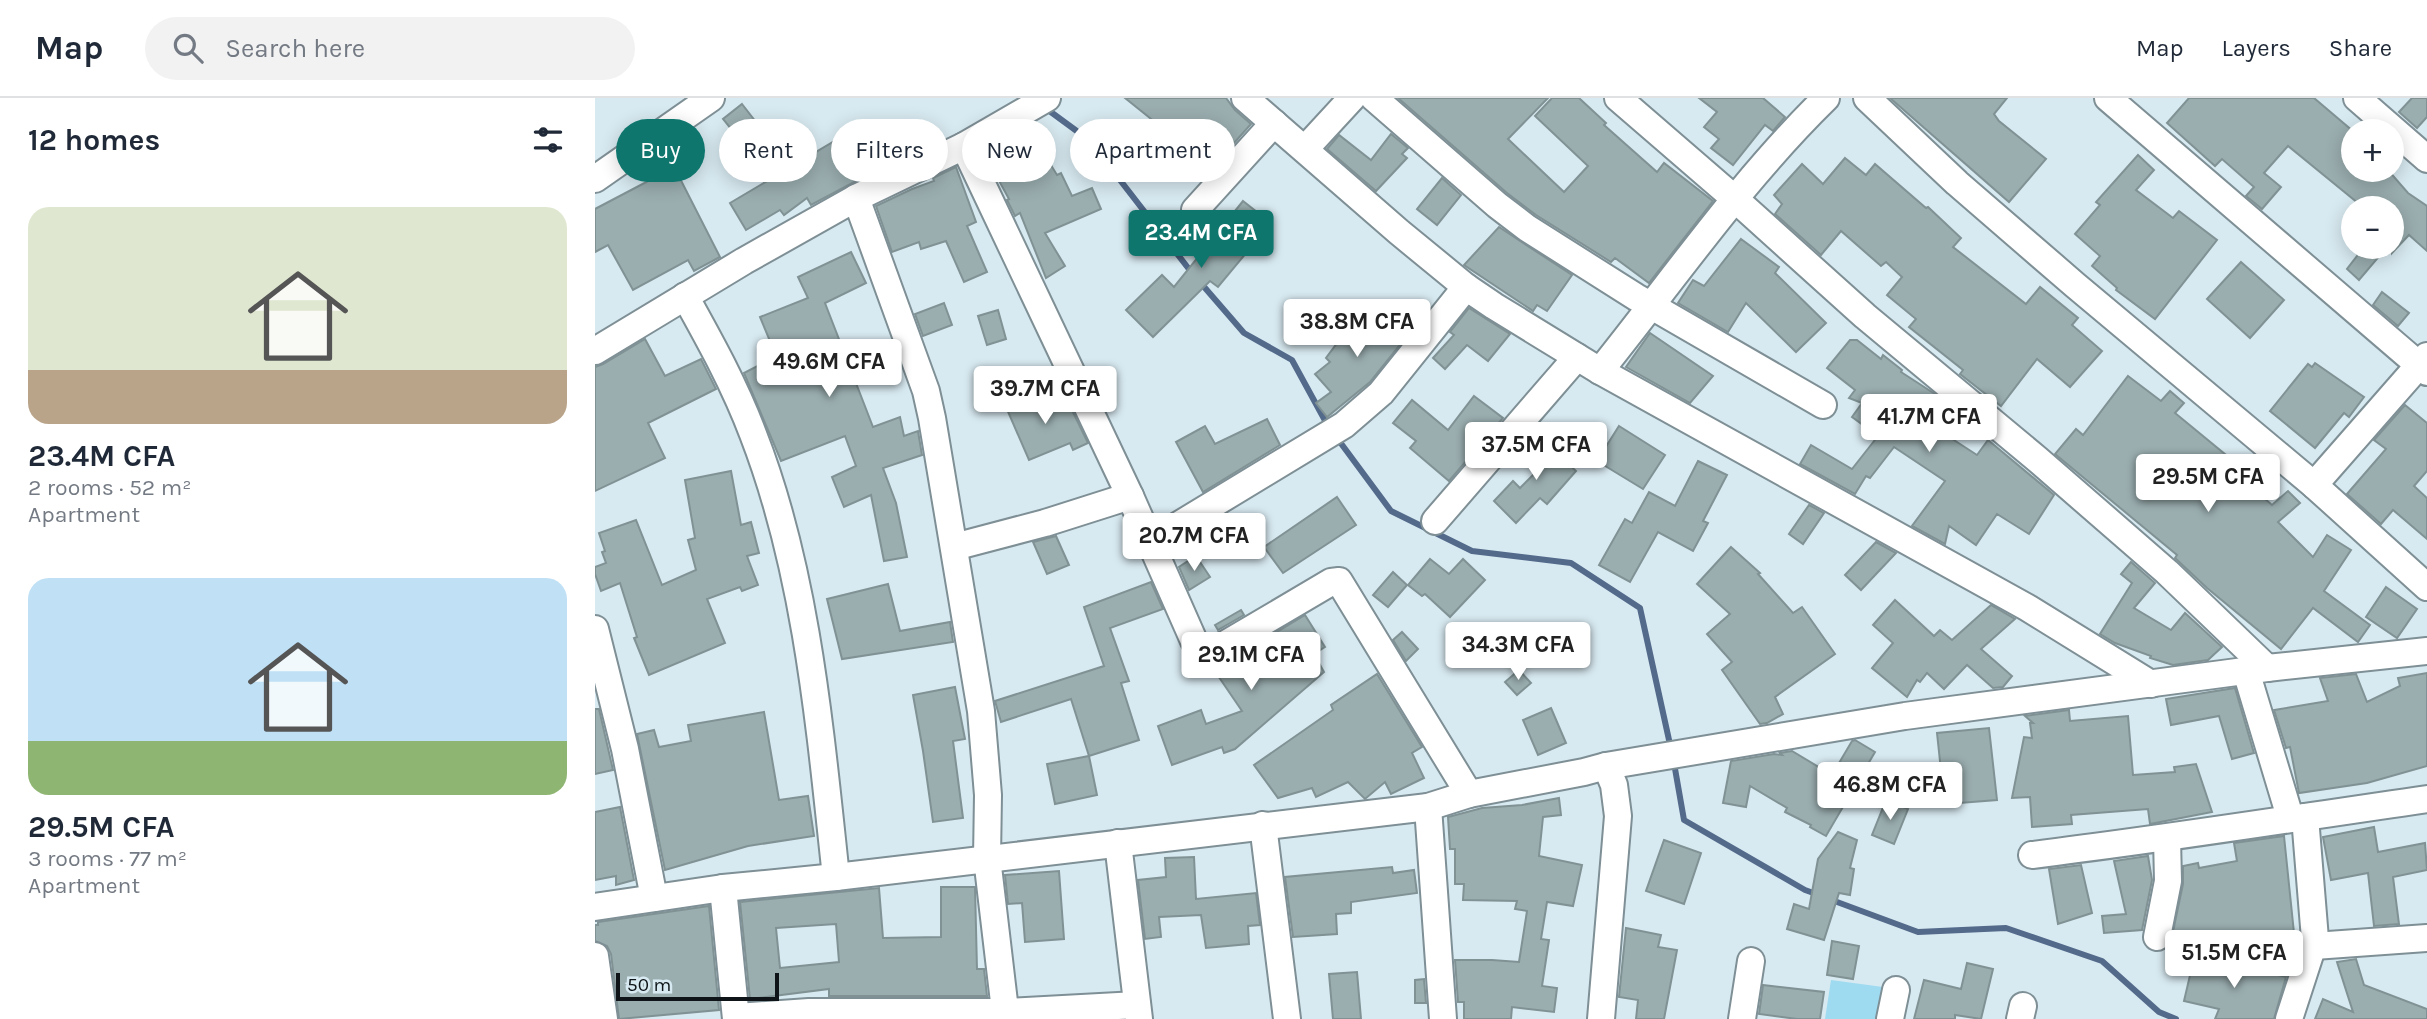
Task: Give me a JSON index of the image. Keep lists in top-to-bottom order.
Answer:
{
  "scale_bar": "50 m",
  "page": {
    "header": "Map",
    "search": "Search here",
    "nav": ["Map", "Layers", "Share"],
    "heading": "12 homes",
    "map_buttons": ["+", "−"],
    "chip": [
      "Buy",
      "Rent",
      "Filters",
      "New",
      "Apartment"
    ],
    "list": [
      {
        "name": "23.4M CFA",
        "note": "2 rooms · 52 m² · Apartment"
      },
      {
        "name": "29.5M CFA",
        "note": "3 rooms · 77 m² · Apartment"
      }
    ],
    "price": [
      "23.4M CFA",
      "38.8M CFA",
      "49.6M CFA",
      "39.7M CFA",
      "41.7M CFA",
      "37.5M CFA",
      "29.5M CFA",
      "20.7M CFA",
      "34.3M CFA",
      "29.1M CFA",
      "46.8M CFA",
      "51.5M CFA"
    ],
    "scale": "50 m"
  }
}
